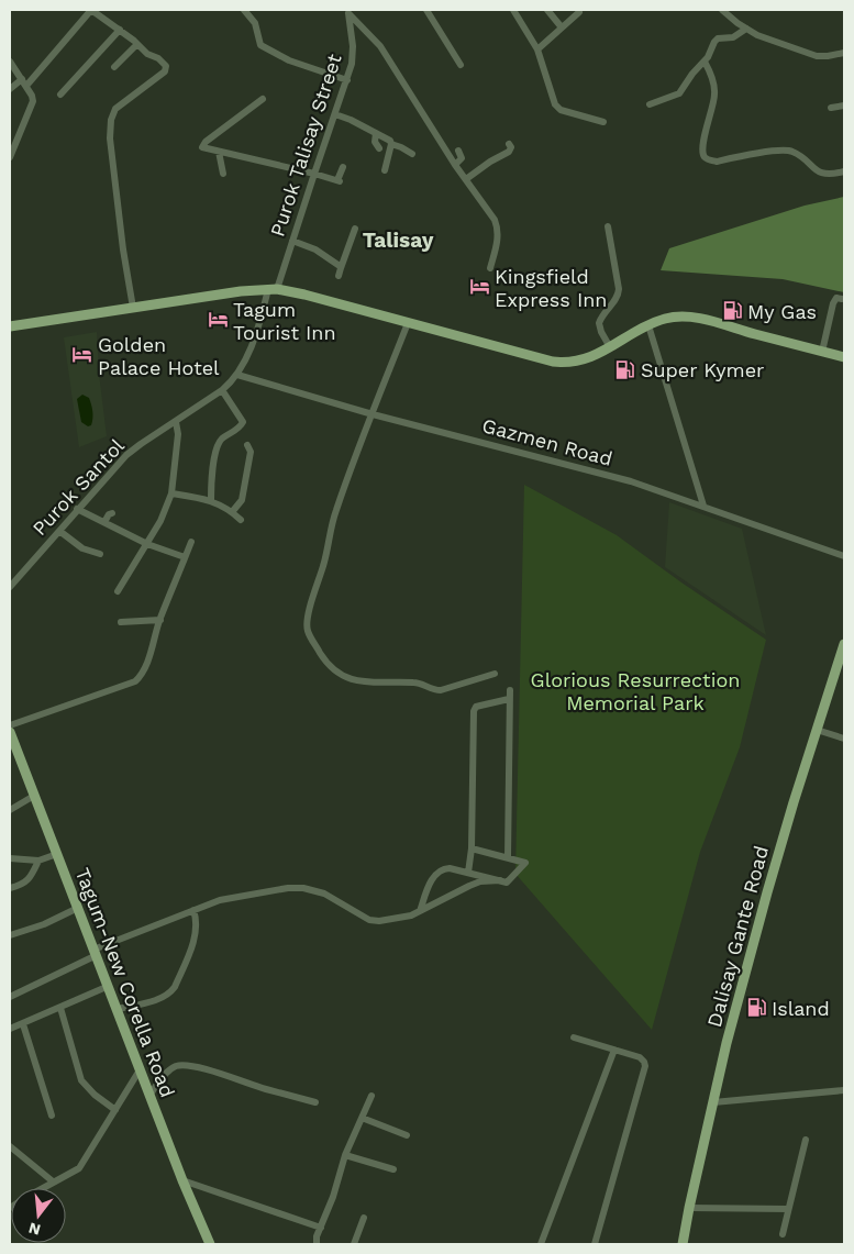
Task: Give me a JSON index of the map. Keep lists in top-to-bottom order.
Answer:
{
  "streets": {
    "main road": ["Dalisay Gante Road", "Tagum-New Corella Road"],
    "street": ["Purok Talisay Street", "Gazmen Road", "Purok Santol"]
  },
  "crossings": [
    ["Purok Talisay Street", "Purok Santol"],
    ["Gazmen Road", "Purok Santol"]
  ],
  "districts": ["Talisay"],
  "parks": ["Glorious Resurrection Memorial Park"],
  "places": {
    "hotel": ["Kingsfield Express Inn", "Tagum Tourist Inn", "Golden Palace Hotel"],
    "fuel station": ["My Gas", "Super Kymer", "Island"]
  },
  "north": "bottom"
}
